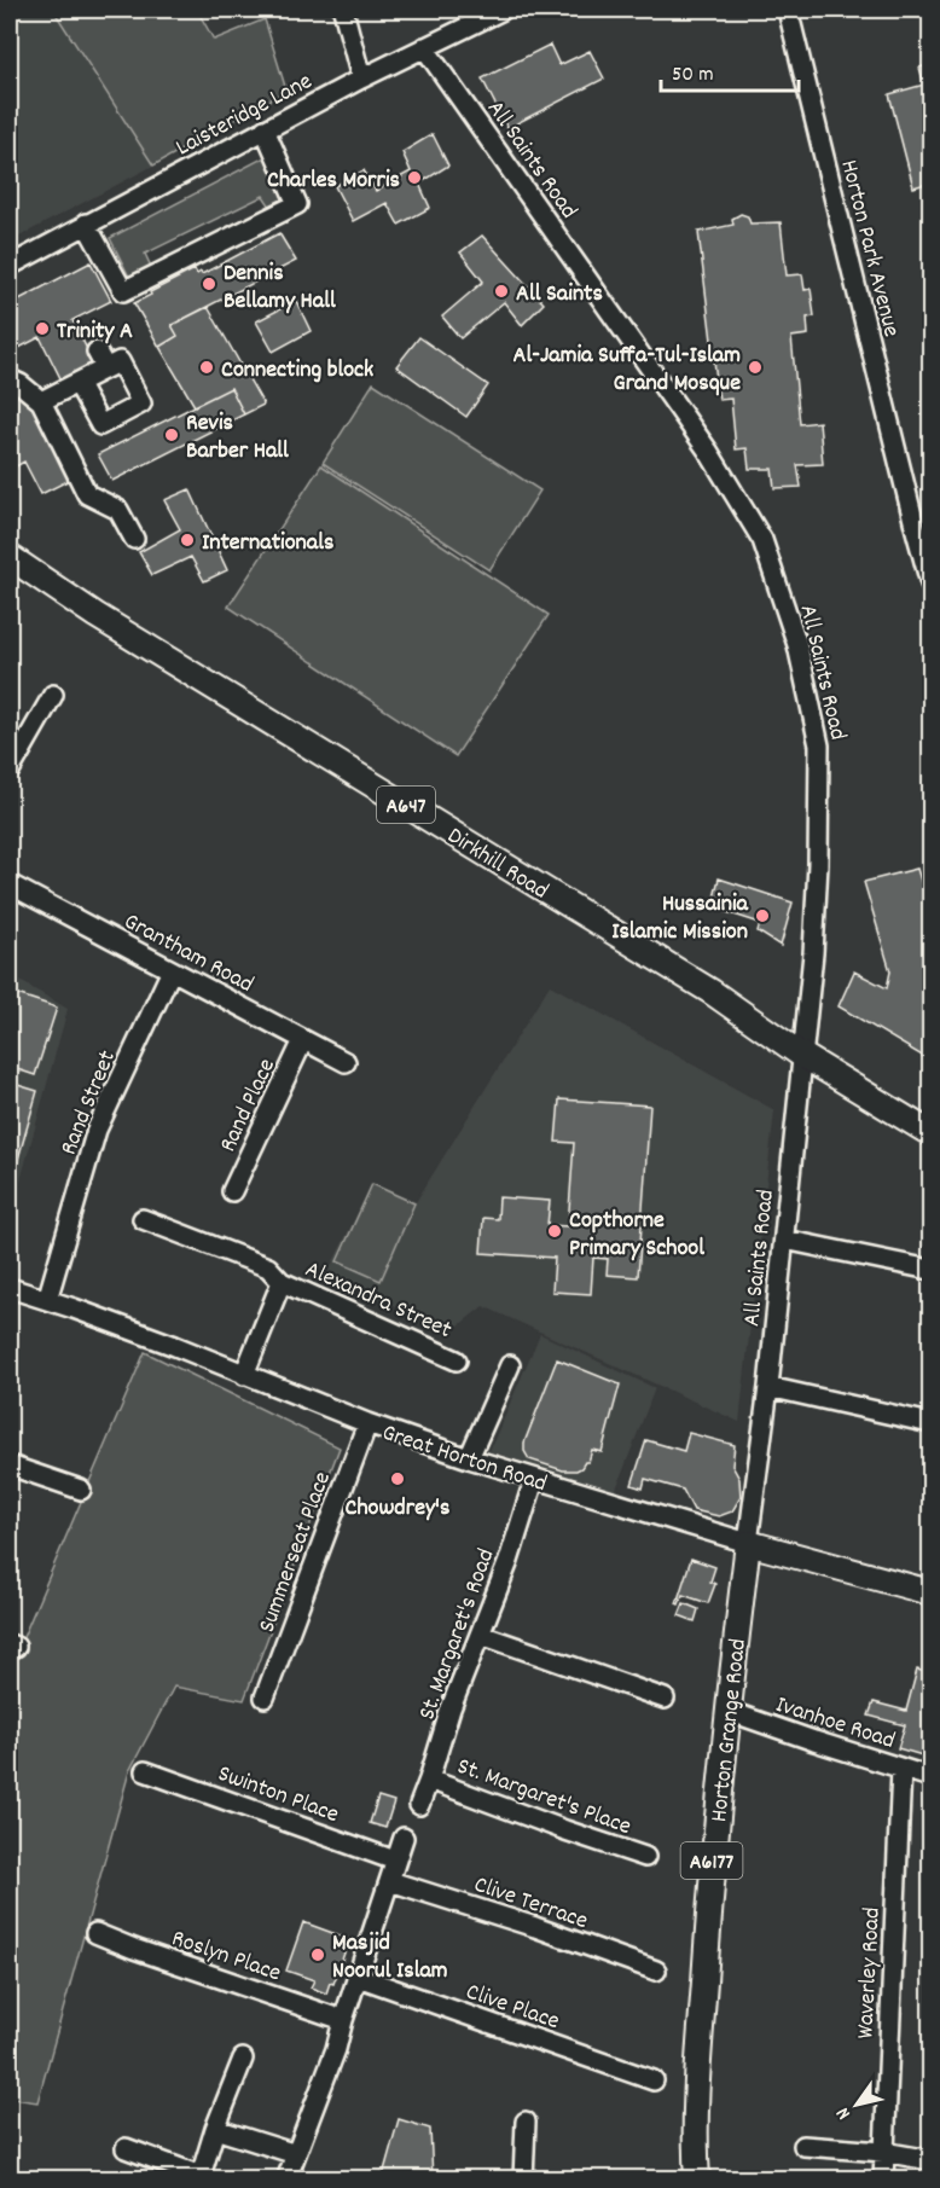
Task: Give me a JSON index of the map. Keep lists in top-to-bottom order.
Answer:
{
  "streets": {
    "main road": [
      "A647",
      "Dirkhill Road",
      "Great Horton Road",
      "Horton Grange Road",
      "A6177"
    ],
    "street": [
      "Laisteridge Lane",
      "All Saints Road",
      "Horton Park Avenue",
      "Grantham Road",
      "Rand Street",
      "Rand Place",
      "Alexandra Street",
      "Summerseat Place",
      "St. Margaret's Road",
      "Ivanhoe Road",
      "Swinton Place",
      "St. Margaret's Place",
      "Clive Terrace",
      "Roslyn Place",
      "Waverley Road",
      "Clive Place"
    ]
  },
  "crossings": [
    ["Laisteridge Lane", "All Saints Road"],
    ["All Saints Road", "A647"],
    ["All Saints Road", "Dirkhill Road"],
    ["All Saints Road", "Great Horton Road"],
    ["All Saints Road", "Horton Grange Road"],
    ["A647", "Dirkhill Road"],
    ["Grantham Road", "Rand Street"],
    ["Grantham Road", "Rand Place"],
    ["Rand Street", "Great Horton Road"],
    ["Alexandra Street", "Great Horton Road"],
    ["Great Horton Road", "Summerseat Place"],
    ["Great Horton Road", "St. Margaret's Road"],
    ["Great Horton Road", "Horton Grange Road"],
    ["St. Margaret's Road", "St. Margaret's Place"],
    ["Ivanhoe Road", "Horton Grange Road"],
    ["Ivanhoe Road", "Waverley Road"]
  ],
  "places": [
    "Charles Morris",
    "Dennis Bellamy Hall",
    "All Saints",
    "Trinity A",
    "Connecting block",
    "Al-Jamia Suffa-Tul-Islam Grand Mosque",
    "Revis Barber Hall",
    "Internationals",
    "Hussainia Islamic Mission",
    "Copthorne Primary School",
    "Chowdrey's",
    "Masjid Noorul Islam"
  ],
  "scale_bar": "50 m",
  "north": "bottom left"
}
